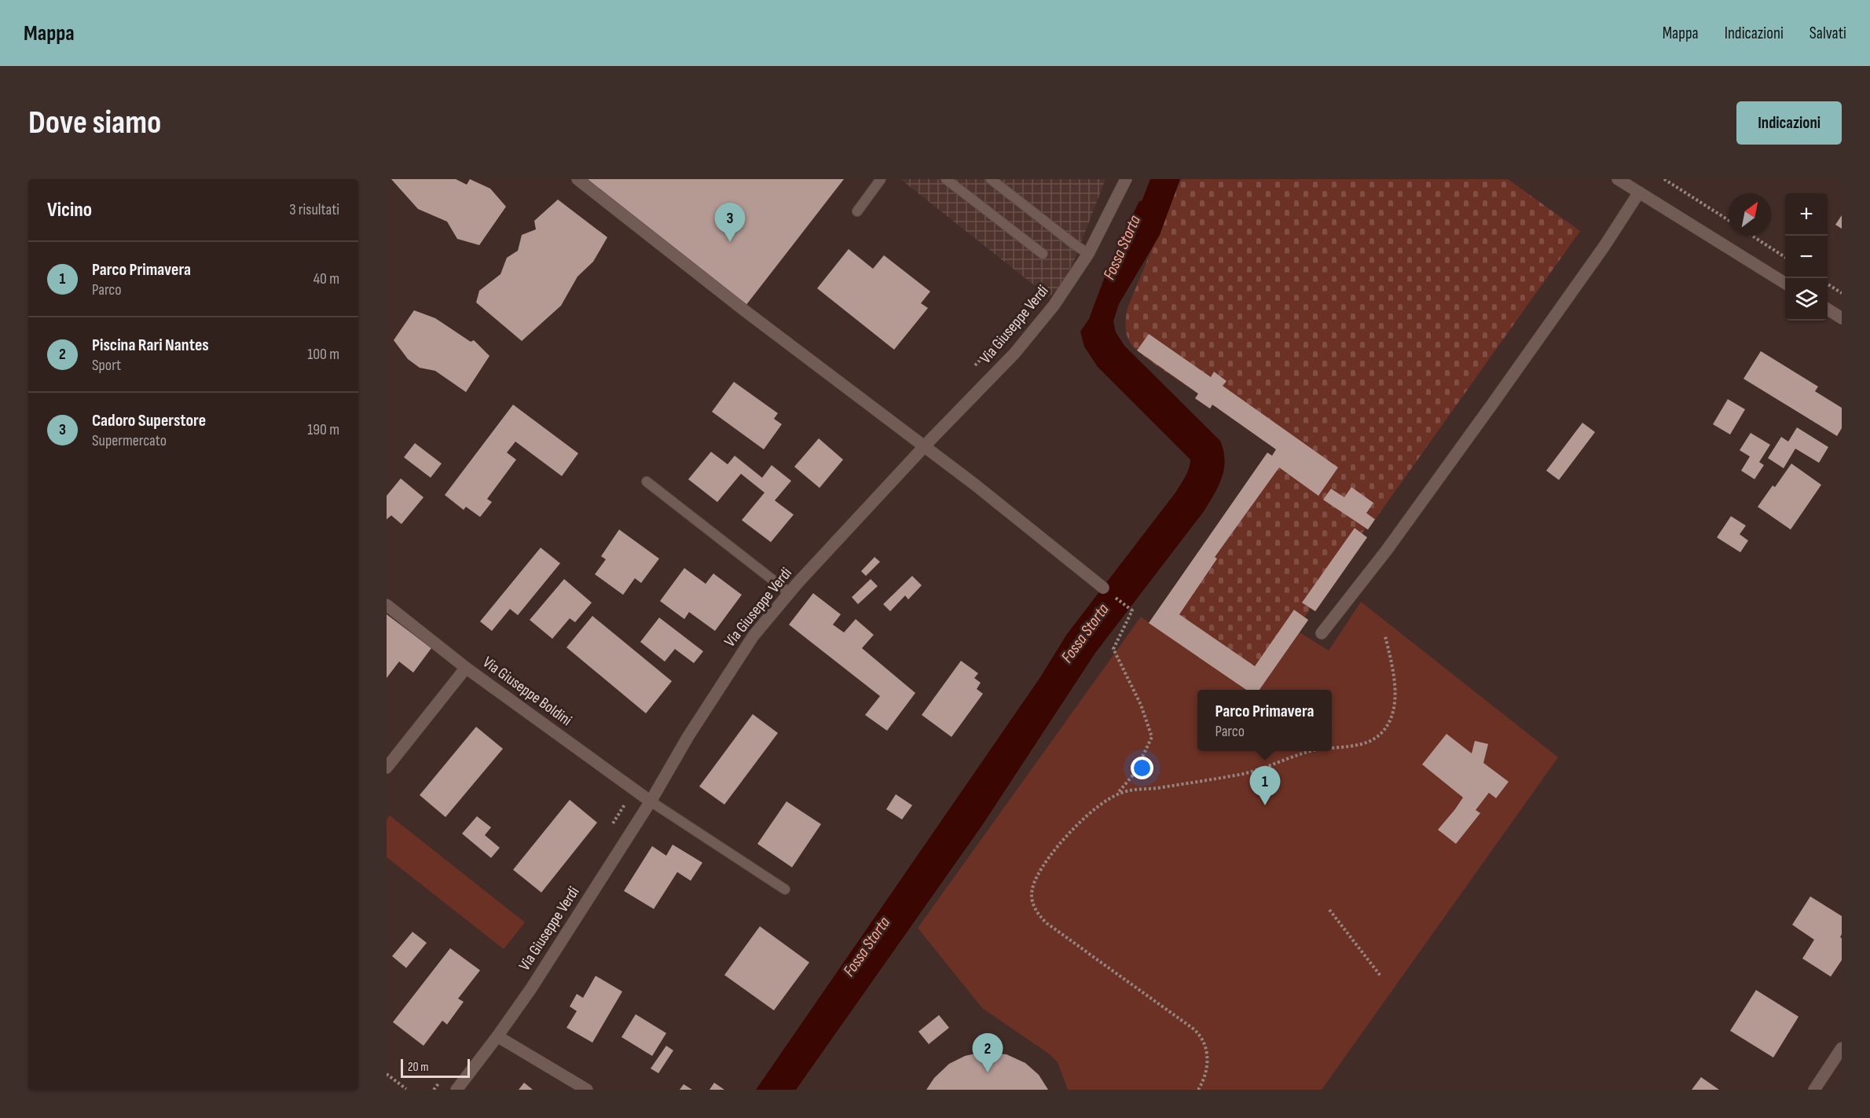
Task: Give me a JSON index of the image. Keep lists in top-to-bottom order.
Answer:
{
  "streets": {
    "street": ["Via Giuseppe Verdi", "Via Giuseppe Boldini"]
  },
  "crossings": [
    ["Via Giuseppe Verdi", "Via Giuseppe Boldini"]
  ],
  "water": ["Fossa Storta"],
  "scale_bar": "20 m",
  "north": "top right",
  "page": {
    "header": "Mappa",
    "nav": ["Mappa", "Indicazioni", "Salvati"],
    "buttons": "Indicazioni",
    "title": "Dove siamo",
    "heading": ["Vicino", "3 risultati"],
    "map_buttons": ["+", "−"],
    "pins": ["3", "1", "2"],
    "list": [
      {
        "mark": "1",
        "name": "Parco Primavera",
        "note": "Parco",
        "value": "40 m"
      },
      {
        "mark": "2",
        "name": "Piscina Rari Nantes",
        "note": "Sport",
        "value": "100 m"
      },
      {
        "mark": "3",
        "name": "Cadoro Superstore",
        "note": "Supermercato",
        "value": "190 m"
      }
    ],
    "popup": ["Parco Primavera", "Parco"],
    "scale": "20 m"
  }
}
